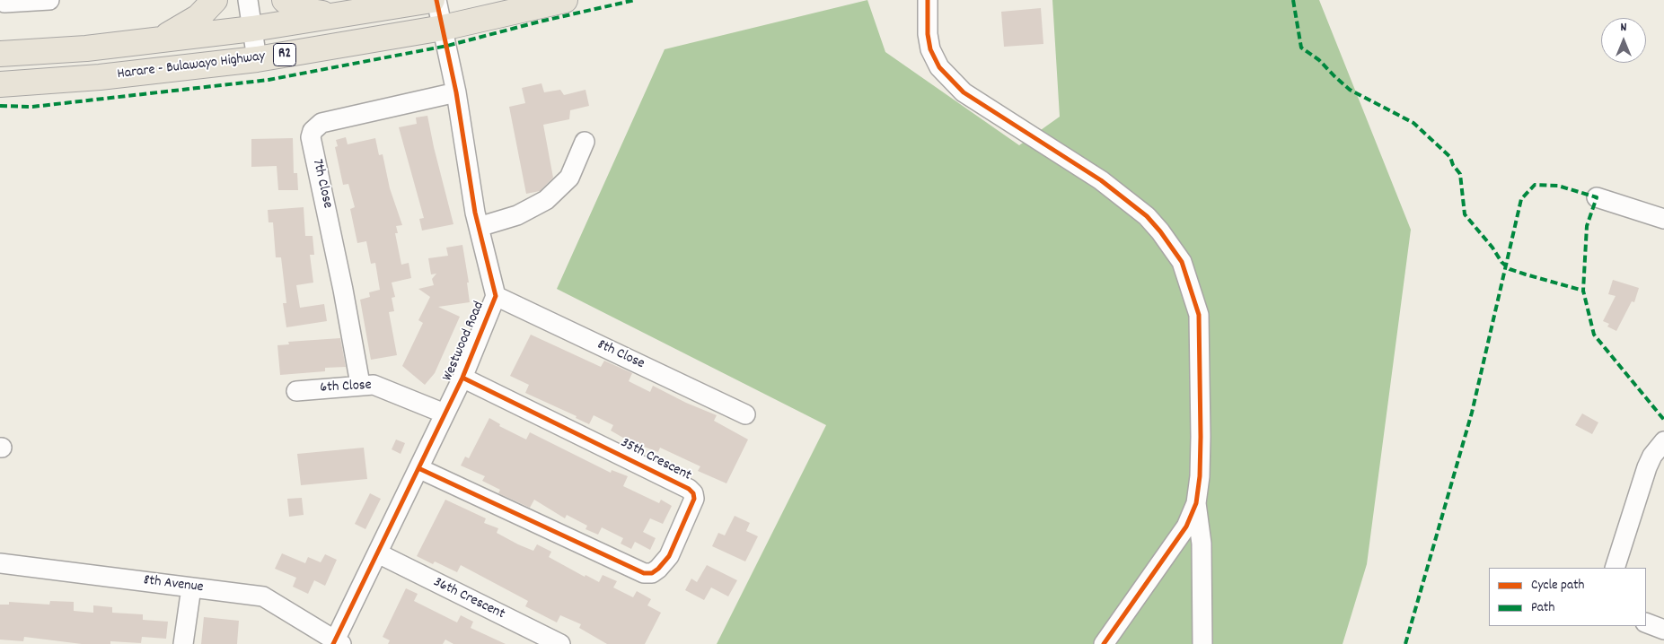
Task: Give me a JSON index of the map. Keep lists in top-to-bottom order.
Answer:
{
  "streets": {
    "highway": ["R2", "Harare - Bulawayo Highway"],
    "street": [
      "7th Close",
      "Westwood Road",
      "8th Close",
      "6th Close",
      "35th Crescent",
      "8th Avenue",
      "36th Crescent"
    ]
  },
  "crossings": [
    ["Harare - Bulawayo Highway", "Westwood Road"],
    ["7th Close", "Westwood Road"],
    ["7th Close", "6th Close"],
    ["Westwood Road", "8th Close"],
    ["Westwood Road", "6th Close"],
    ["Westwood Road", "35th Crescent"],
    ["Westwood Road", "8th Avenue"],
    ["Westwood Road", "36th Crescent"]
  ],
  "legend": ["Cycle path", "Path"],
  "north": "top"
}
